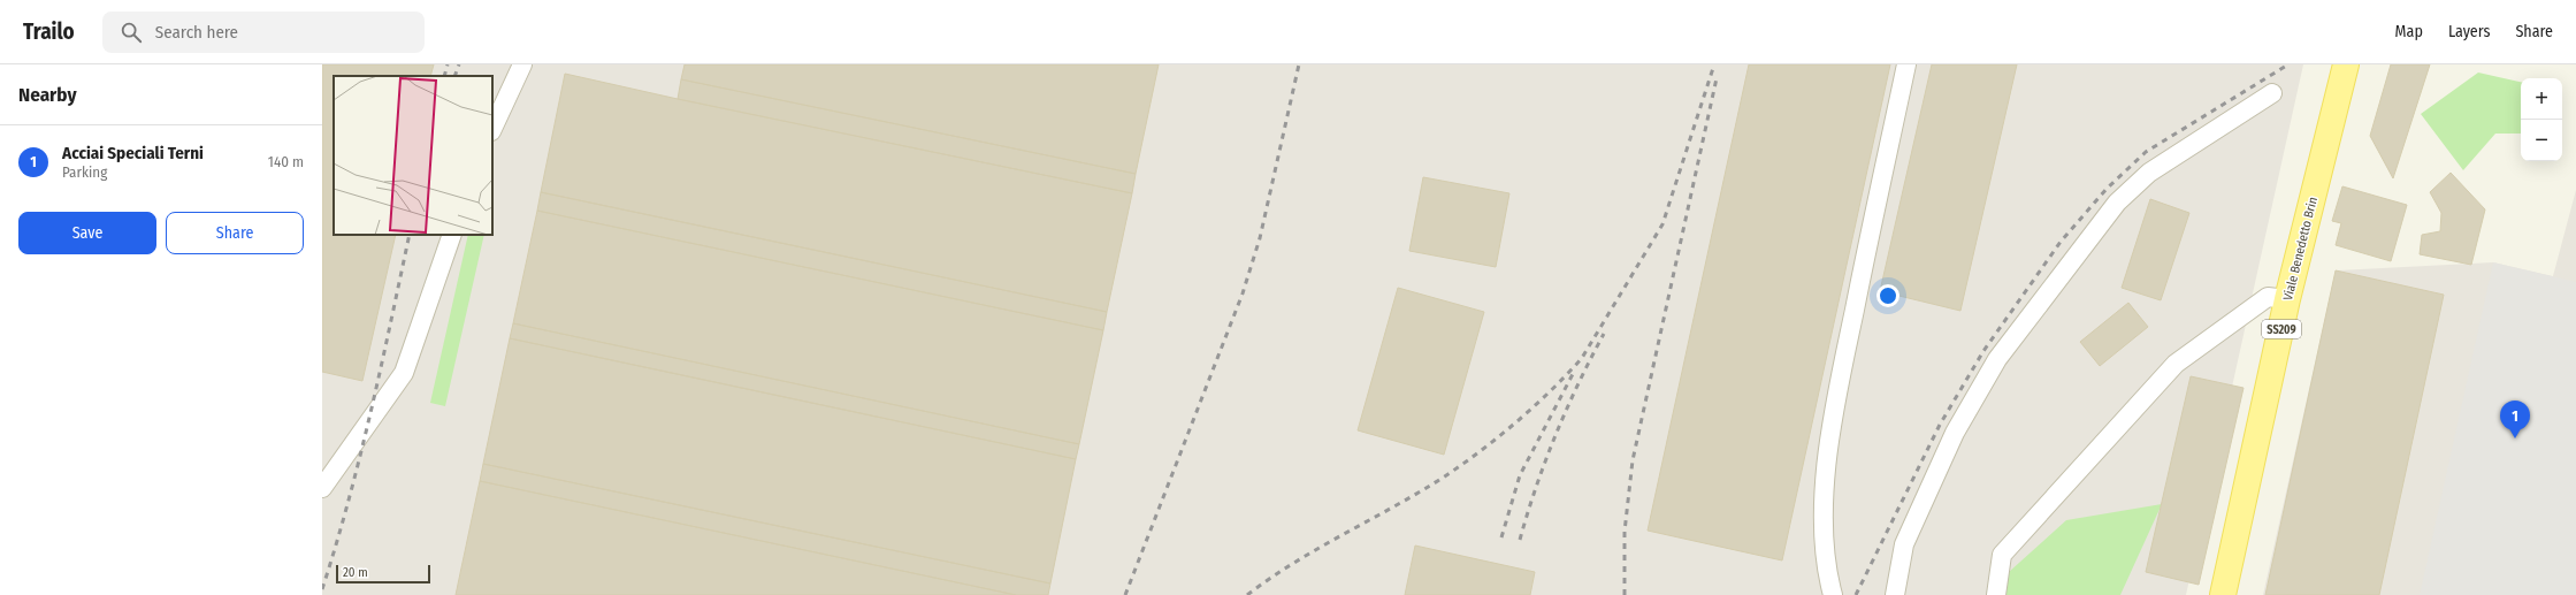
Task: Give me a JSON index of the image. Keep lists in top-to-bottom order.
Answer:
{
  "streets": {
    "main road": ["Viale Benedetto Brin", "SS209"]
  },
  "scale_bar": "20 m",
  "page": {
    "header": "Trailo",
    "search": "Search here",
    "nav": ["Map", "Layers", "Share"],
    "heading": "Nearby",
    "map_buttons": ["+", "−"],
    "list": [
      {
        "mark": "1",
        "name": "Acciai Speciali Terni",
        "note": "Parking",
        "value": "140 m"
      }
    ],
    "buttons": ["Save", "Share"],
    "pins": "1",
    "scale": "20 m"
  }
}
